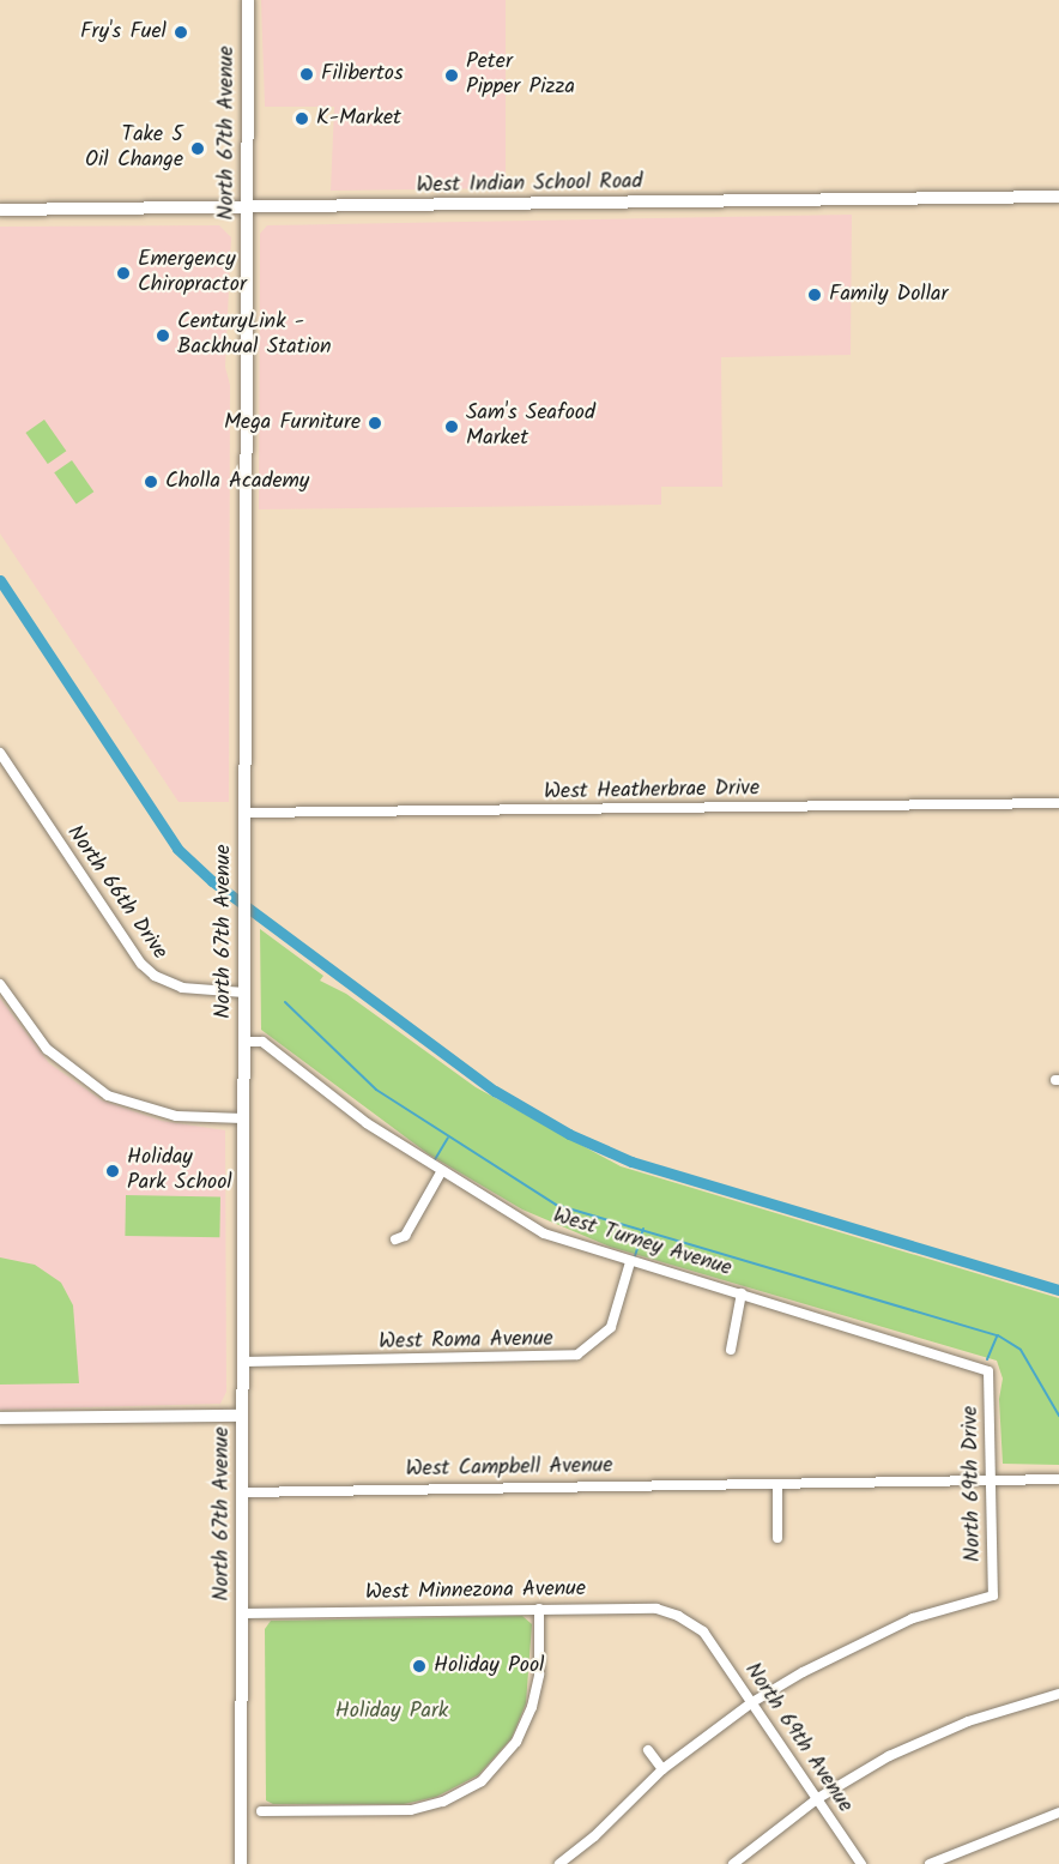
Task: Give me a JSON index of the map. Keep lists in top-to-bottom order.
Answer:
{
  "streets": {
    "main road": ["North 67th Avenue", "West Indian School Road"],
    "street": [
      "West Heatherbrae Drive",
      "North 66th Drive",
      "West Turney Avenue",
      "West Roma Avenue",
      "West Campbell Avenue",
      "North 69th Drive",
      "West Minnezona Avenue",
      "North 69th Avenue"
    ]
  },
  "crossings": [
    ["North 67th Avenue", "West Indian School Road"],
    ["North 67th Avenue", "West Heatherbrae Drive"],
    ["North 67th Avenue", "North 66th Drive"],
    ["North 67th Avenue", "West Turney Avenue"],
    ["North 67th Avenue", "West Roma Avenue"],
    ["North 67th Avenue", "West Campbell Avenue"],
    ["North 67th Avenue", "West Minnezona Avenue"],
    ["West Turney Avenue", "West Roma Avenue"],
    ["West Turney Avenue", "North 69th Drive"],
    ["West Campbell Avenue", "North 69th Drive"],
    ["North 69th Drive", "North 69th Avenue"],
    ["West Minnezona Avenue", "North 69th Avenue"]
  ],
  "parks": ["Holiday Park"],
  "places": [
    "Fry's Fuel",
    "Filibertos",
    "Peter Pipper Pizza",
    "K-Market",
    "Take 5 Oil Change",
    "Emergency Chiropractor",
    "Family Dollar",
    "CenturyLink - Backhual Station",
    "Mega Furniture",
    "Sam's Seafood Market",
    "Cholla Academy",
    "Holiday Park School",
    "Holiday Pool"
  ]
}
